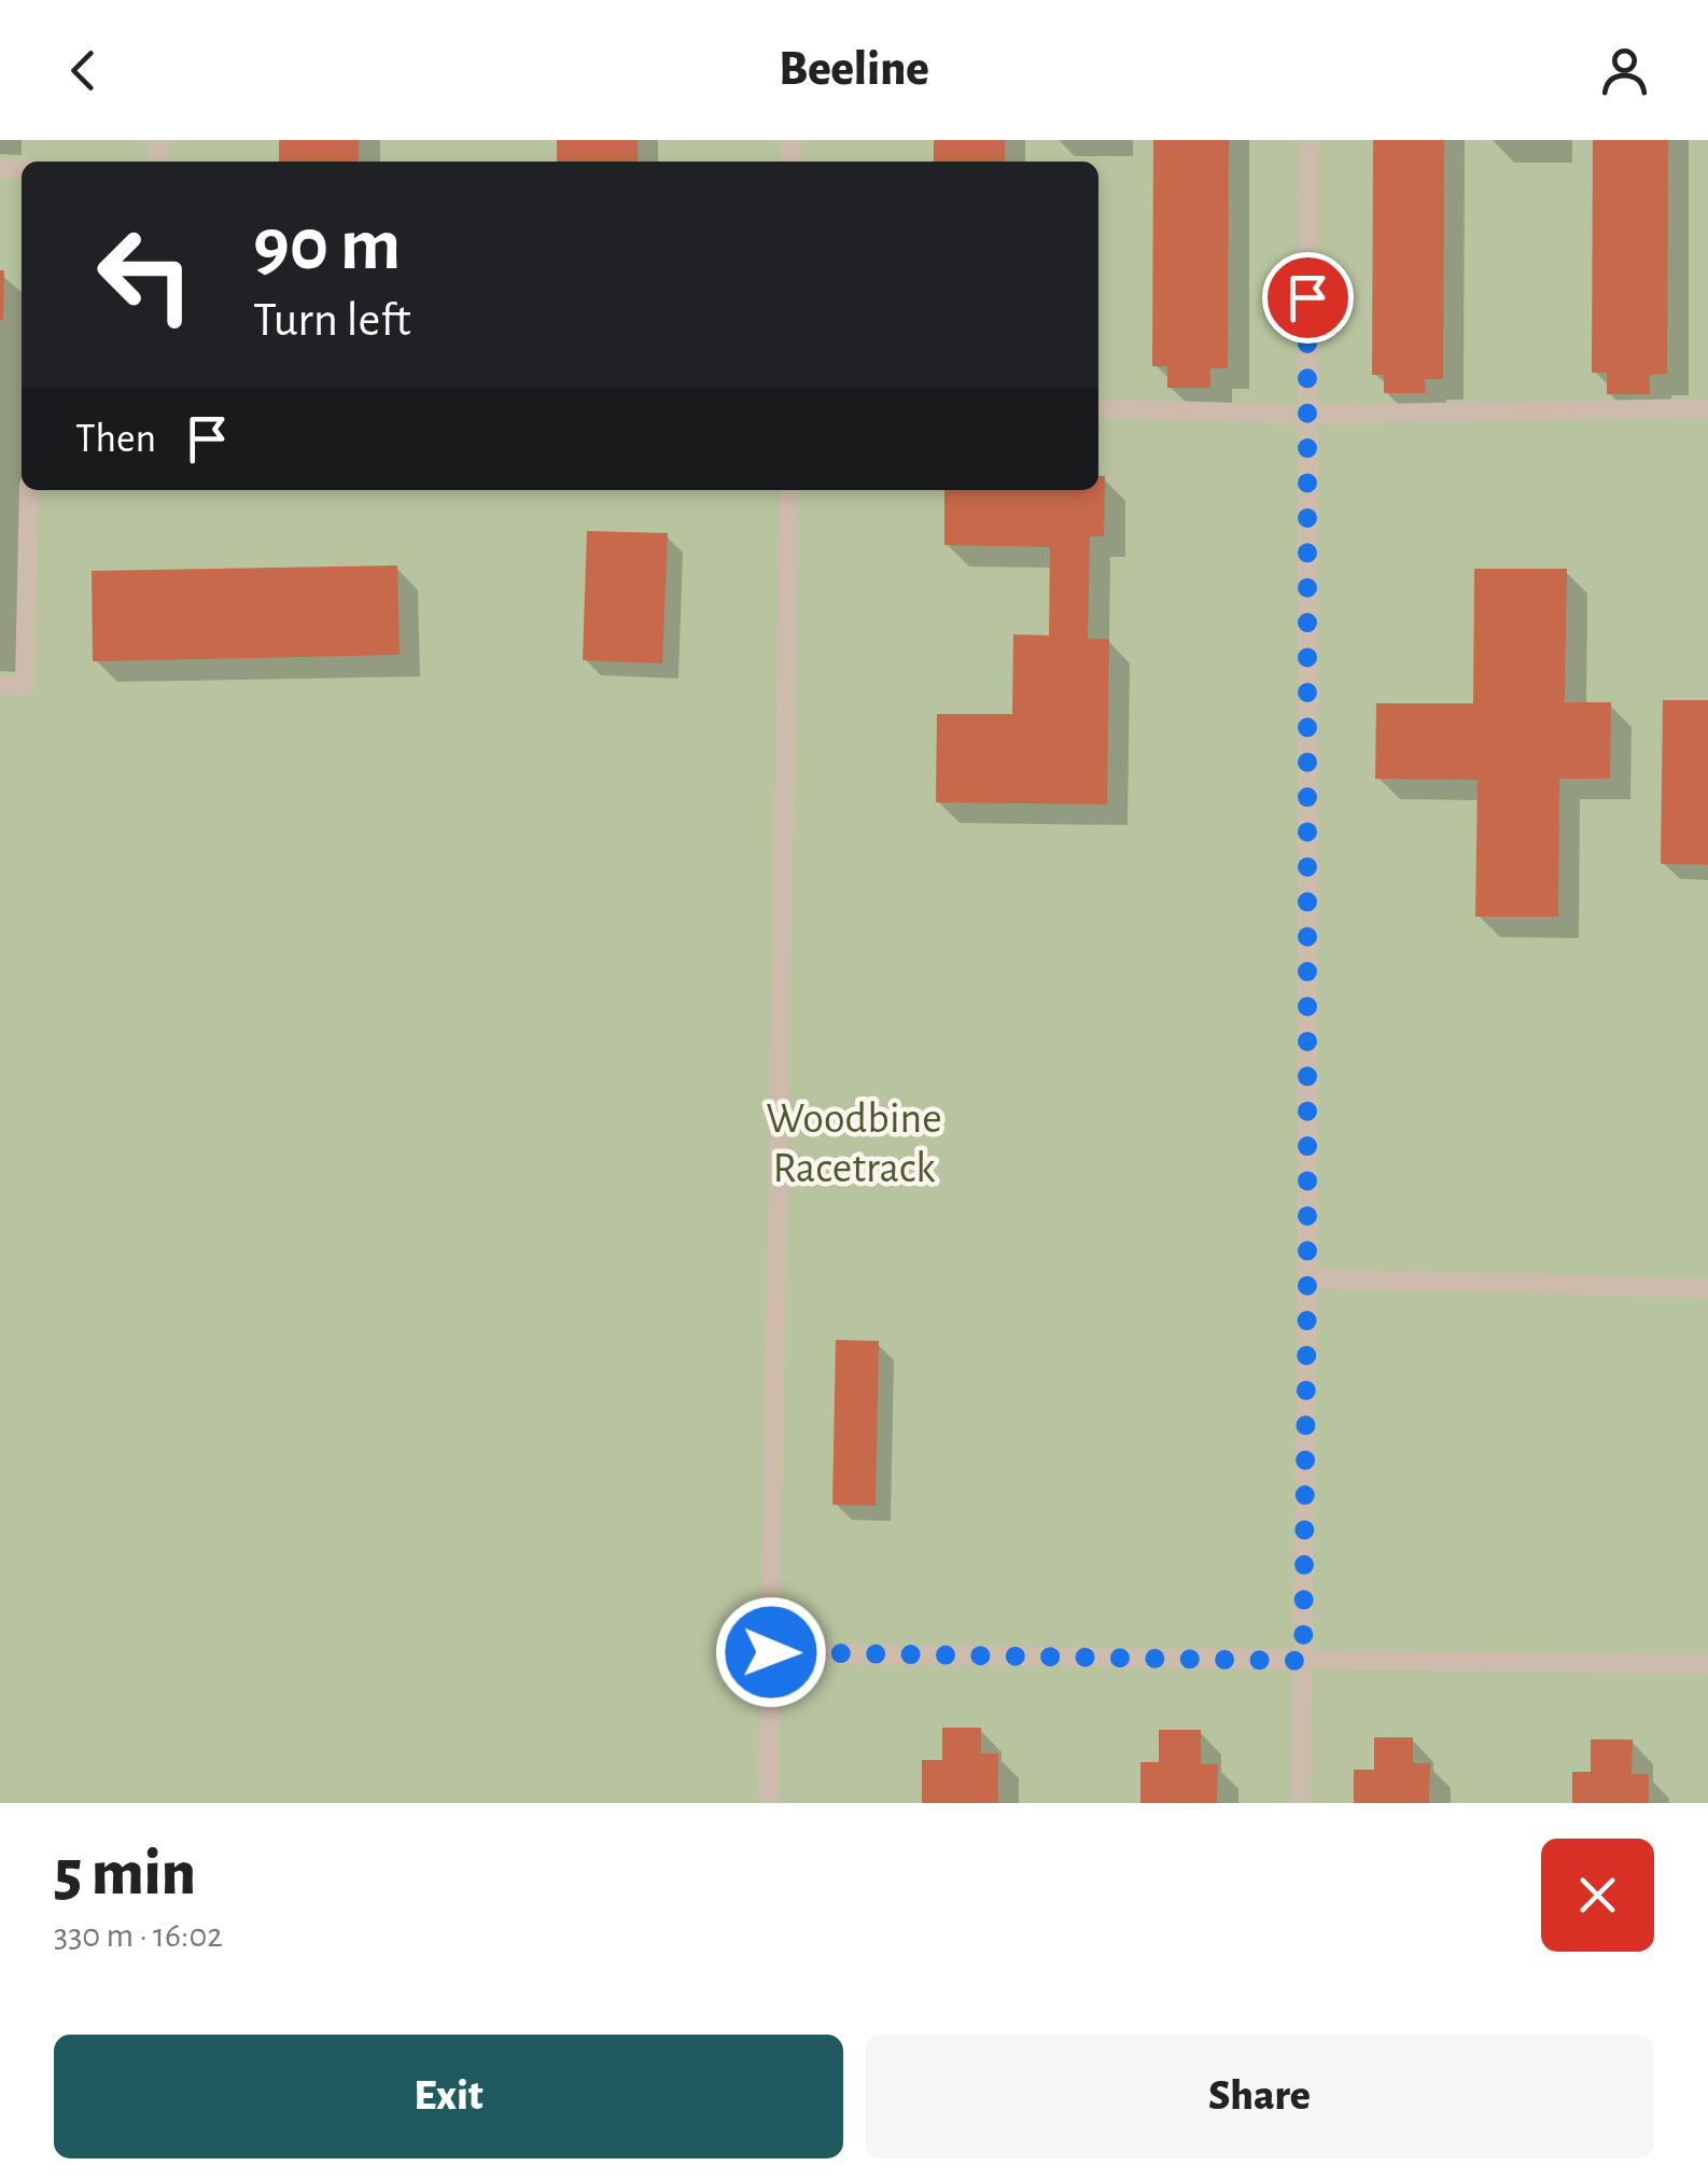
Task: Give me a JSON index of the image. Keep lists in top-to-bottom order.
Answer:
{
  "parks": ["Woodbine Racetrack"],
  "page": {
    "header": "Beeline",
    "turn": ["90 m", "Turn left"],
    "then": "Then",
    "heading": ["5 min", "330 m · 16:02"],
    "buttons": ["Exit", "Share"]
  }
}
